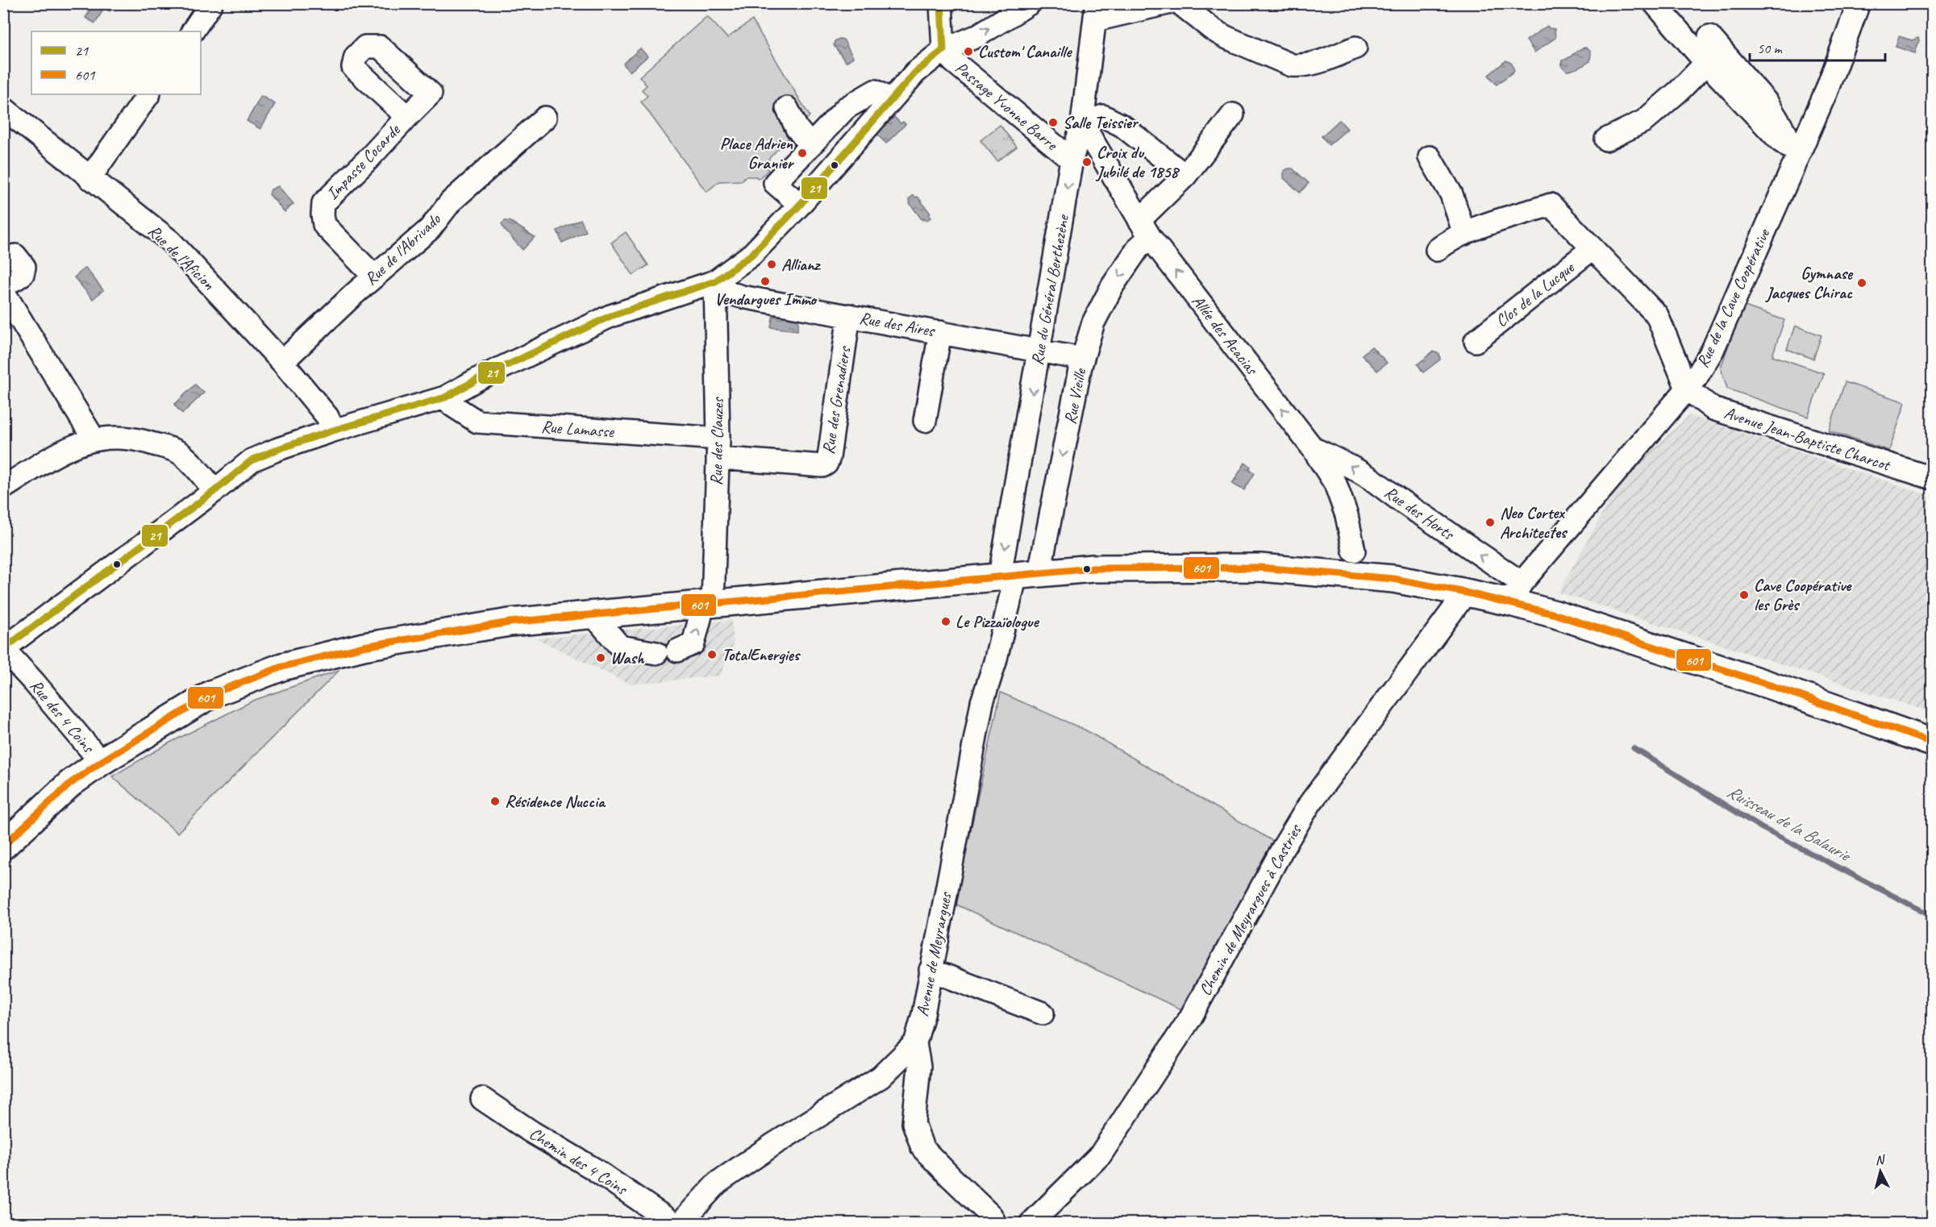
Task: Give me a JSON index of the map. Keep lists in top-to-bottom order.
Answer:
{
  "streets": {
    "street": [
      "Passage Yvonne Barre",
      "Impasse Cocarde",
      "Rue de l'Abrivado",
      "Rue de l'Aficion",
      "Rue du Général Berthezène",
      "Clos de la Lucque",
      "Rue de la Cave Coopérative",
      "Rue des Aires",
      "Allée des Acacias",
      "Rue Vieille",
      "Rue des Grenadiers",
      "Rue Lamasse",
      "Avenue Jean-Baptiste Charcot",
      "Rue des Clauzes",
      "Rue des Horts",
      "Rue des 4 Coins",
      "Chemin de Meyrargues à Castries",
      "Avenue de Meyrargues",
      "Chemin des 4 Coins"
    ]
  },
  "crossings": [
    ["Passage Yvonne Barre", "Rue du Général Berthezène"],
    ["Impasse Cocarde", "Rue de l'Abrivado"],
    ["Rue de l'Abrivado", "Rue de l'Aficion"],
    ["Rue du Général Berthezène", "Rue des Aires"],
    ["Rue du Général Berthezène", "Allée des Acacias"],
    ["Rue du Général Berthezène", "Rue Vieille"],
    ["Rue du Général Berthezène", "Avenue de Meyrargues"],
    ["Rue de la Cave Coopérative", "Avenue Jean-Baptiste Charcot"],
    ["Rue de la Cave Coopérative", "Rue des Horts"],
    ["Rue des Aires", "Rue Vieille"],
    ["Rue des Aires", "Rue des Grenadiers"],
    ["Rue des Aires", "Rue des Clauzes"],
    ["Allée des Acacias", "Rue Vieille"],
    ["Allée des Acacias", "Rue des Horts"],
    ["Rue Vieille", "Avenue de Meyrargues"],
    ["Rue des Grenadiers", "Rue Lamasse"],
    ["Rue des Grenadiers", "Rue des Clauzes"],
    ["Rue Lamasse", "Rue des Clauzes"]
  ],
  "one_way": [
    "Rue du Général Berthezène",
    "Allée des Acacias",
    "Rue Vieille",
    "Rue des Horts"
  ],
  "water": ["Ruisseau de la Balaurie"],
  "places": [
    "Custom' Canaille",
    "Salle Teissier",
    "Place Adrien Granier",
    "Croix du Jubilé de 1858",
    "Allianz",
    "Vendargues Immo",
    "Gymnase Jacques Chirac",
    "Neo Cortex Architectes",
    "Cave Coopérative les Grès",
    "Le Pizzaïologue",
    "TotalEnergies",
    "Wash",
    "Résidence Nuccia"
  ],
  "lines": ["transit line 21", "transit line 601"],
  "legend": ["21", "601"],
  "scale_bar": "50 m",
  "north": "top"
}
